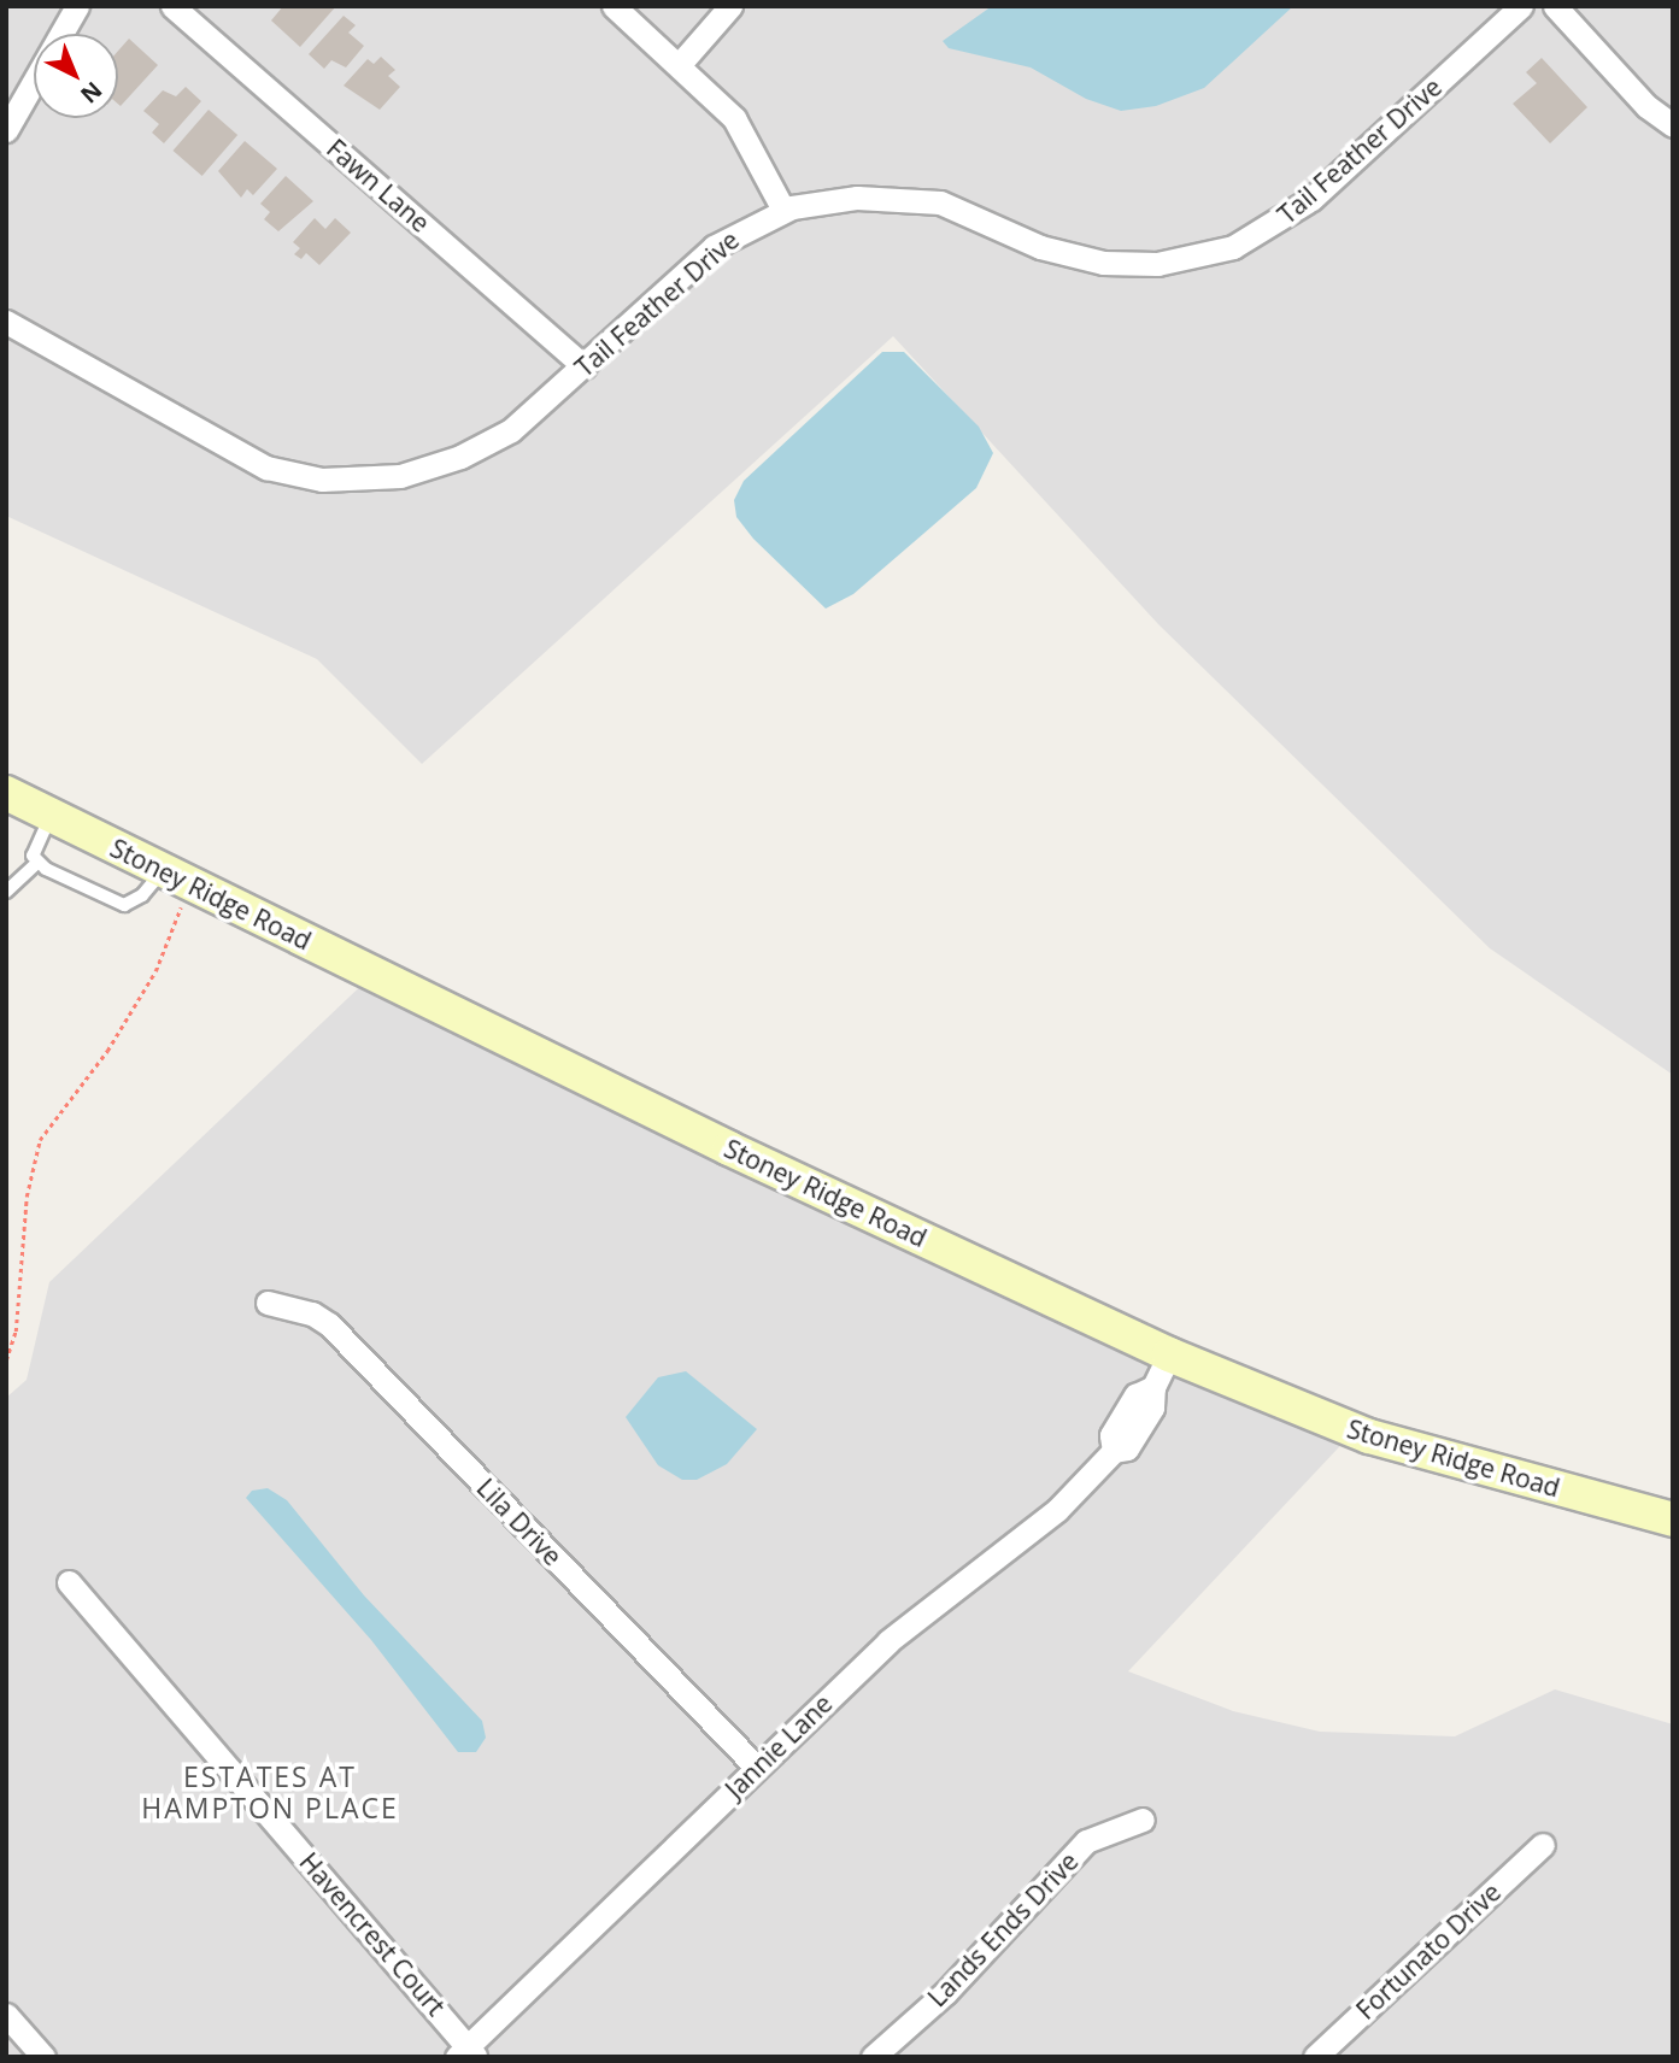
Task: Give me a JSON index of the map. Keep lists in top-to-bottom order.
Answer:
{
  "streets": {
    "street": [
      "Tail Feather Drive",
      "Fawn Lane",
      "Stoney Ridge Road",
      "Lila Drive",
      "Jannie Lane",
      "Lands Ends Drive",
      "Havencrest Court",
      "Fortunato Drive"
    ]
  },
  "crossings": [
    ["Tail Feather Drive", "Fawn Lane"],
    ["Stoney Ridge Road", "Jannie Lane"],
    ["Lila Drive", "Jannie Lane"],
    ["Jannie Lane", "Havencrest Court"]
  ],
  "districts": ["ESTATES AT HAMPTON PLACE"],
  "north": "bottom right"
}
